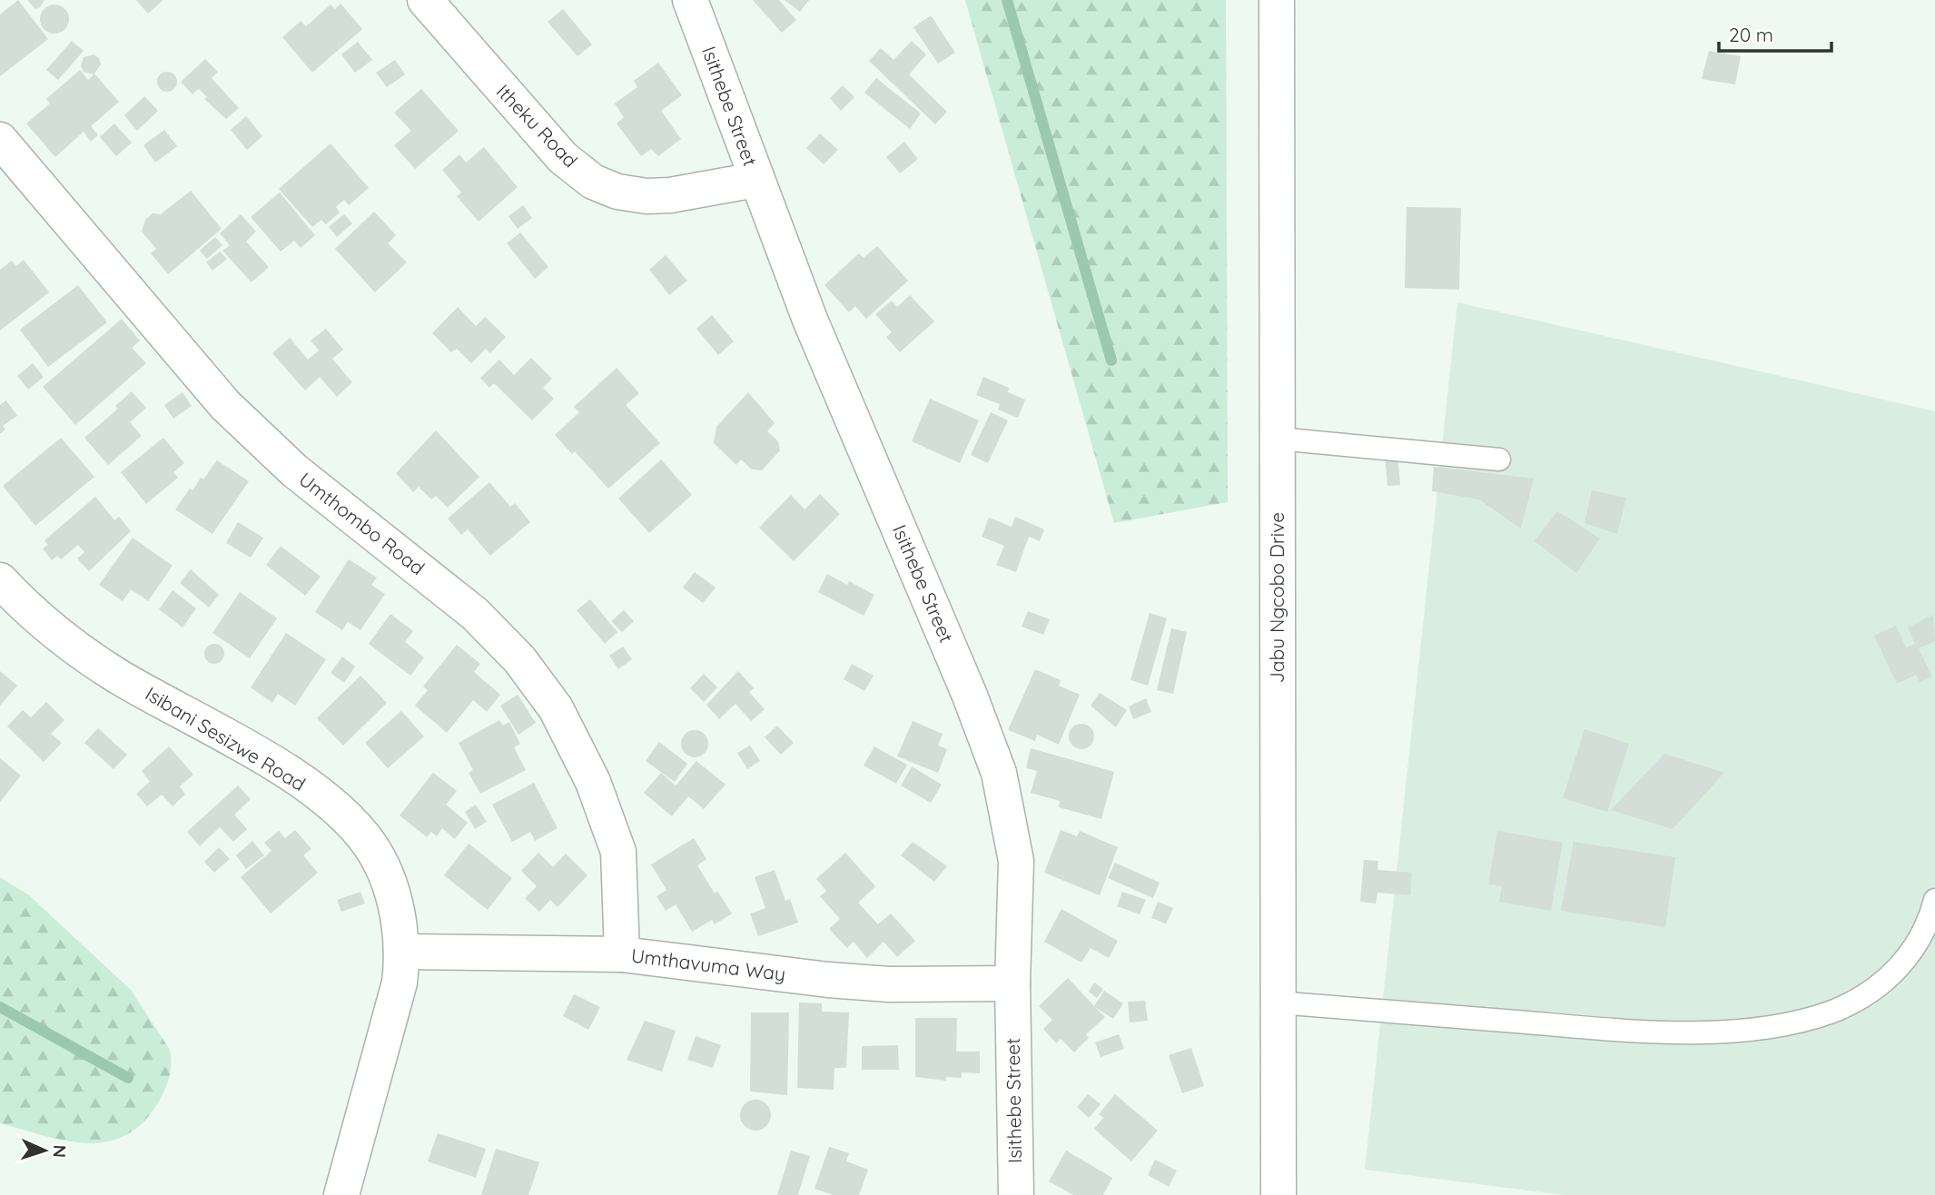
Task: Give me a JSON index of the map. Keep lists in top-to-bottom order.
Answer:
{
  "streets": {
    "street": [
      "Isithebe Street",
      "Itheku Road",
      "Umthombo Road",
      "Jabu Ngcobo Drive",
      "Isibani Sesizwe Road",
      "Umthavuma Way"
    ]
  },
  "crossings": [
    ["Isithebe Street", "Itheku Road"],
    ["Isithebe Street", "Umthavuma Way"],
    ["Umthombo Road", "Umthavuma Way"],
    ["Isibani Sesizwe Road", "Umthavuma Way"]
  ],
  "scale_bar": "20 m",
  "north": "right"
}
